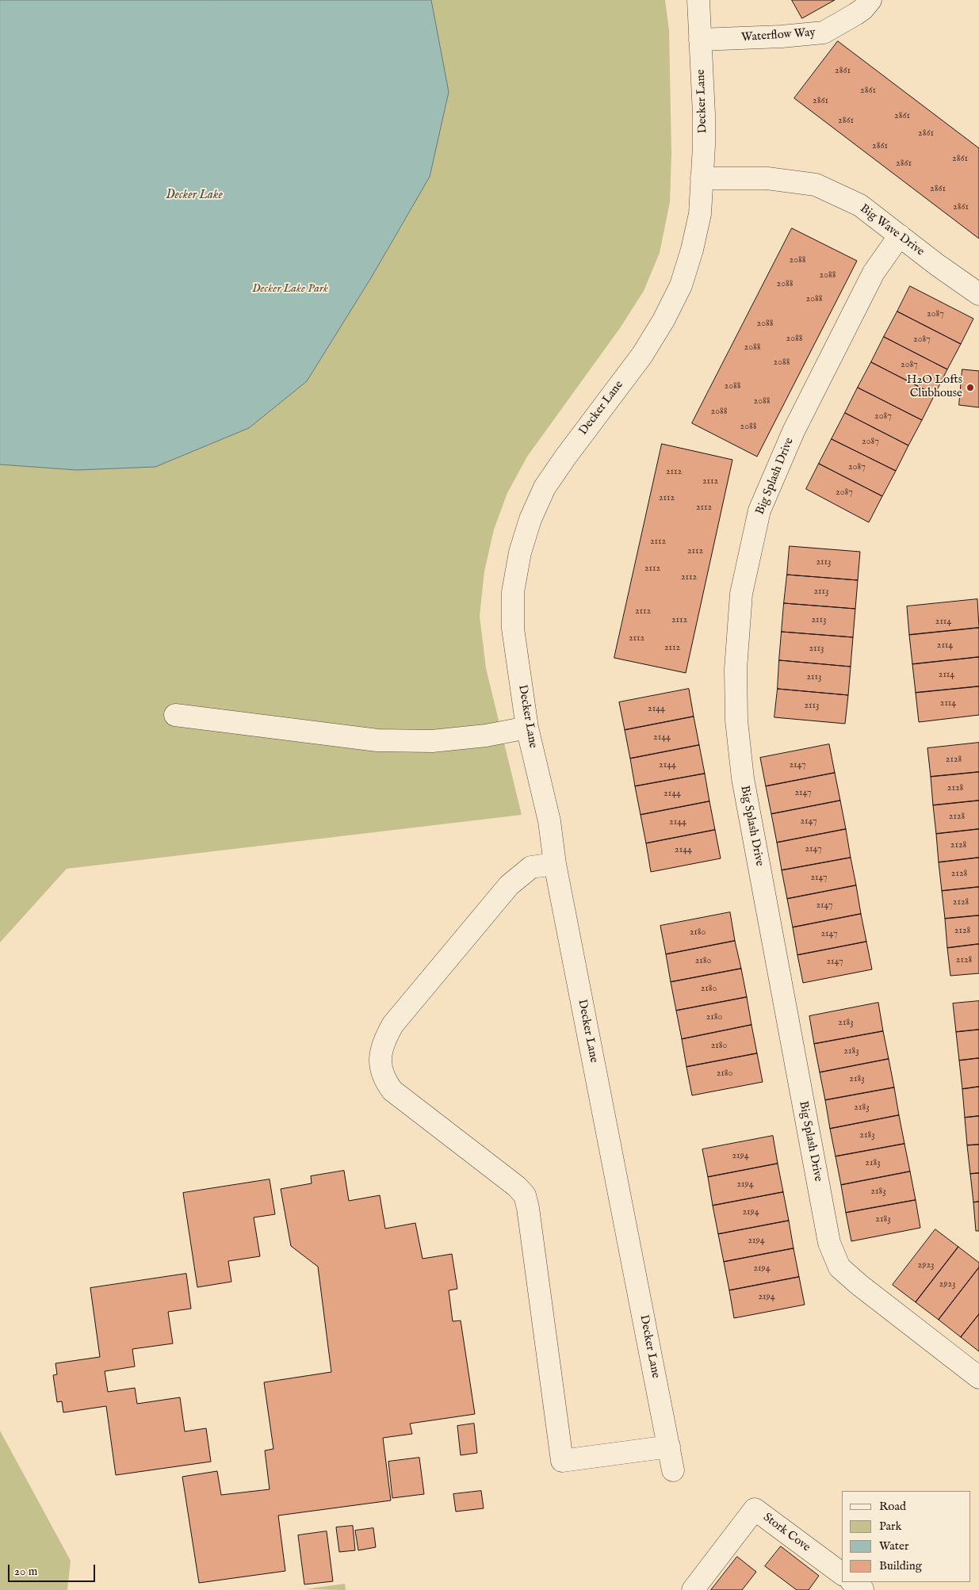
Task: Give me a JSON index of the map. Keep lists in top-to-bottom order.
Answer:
{
  "streets": {
    "street": [
      "Waterflow Way",
      "Decker Lane",
      "Big Wave Drive",
      "Big Splash Drive",
      "Stork Cove"
    ]
  },
  "crossings": [
    ["Waterflow Way", "Decker Lane"],
    ["Decker Lane", "Big Wave Drive"],
    ["Big Wave Drive", "Big Splash Drive"]
  ],
  "water": ["Decker Lake"],
  "parks": ["Decker Lake Park"],
  "places": ["H2O Lofts Clubhouse"],
  "house_numbers": [
    "2861",
    "2861",
    "2861",
    "2861",
    "2861",
    "2861",
    "2861",
    "2861",
    "2861",
    "2861",
    "2861",
    "2088",
    "2088",
    "2088",
    "2088",
    "2087",
    "2088",
    "2088",
    "2087",
    "2088",
    "2088",
    "2087",
    "2088",
    "2088",
    "2088",
    "2087",
    "2088",
    "2087",
    "2087",
    "2112",
    "2112",
    "2087",
    "2112",
    "2112",
    "2112",
    "2112",
    "2113",
    "2112",
    "2112",
    "2113",
    "2112",
    "2112",
    "2113",
    "2114",
    "2112",
    "2114",
    "2112",
    "2113",
    "2114",
    "2113",
    "2114",
    "2113",
    "2144",
    "2144",
    "2128",
    "2144",
    "2147",
    "2128",
    "2147",
    "2144",
    "2128",
    "2147",
    "2144",
    "2128",
    "2147",
    "2144",
    "2128",
    "2147",
    "2128",
    "2147",
    "2128",
    "2180",
    "2147",
    "2128",
    "2180",
    "2147",
    "2180",
    "2180",
    "2183",
    "2180",
    "2183",
    "2180",
    "2183",
    "2183",
    "2183",
    "2194",
    "2183",
    "2194",
    "2183",
    "2194",
    "2183",
    "2194",
    "2923",
    "2194",
    "2923",
    "2194"
  ],
  "legend": [
    "Road",
    "Park",
    "Water",
    "Building"
  ],
  "scale_bar": "20 m"
}
